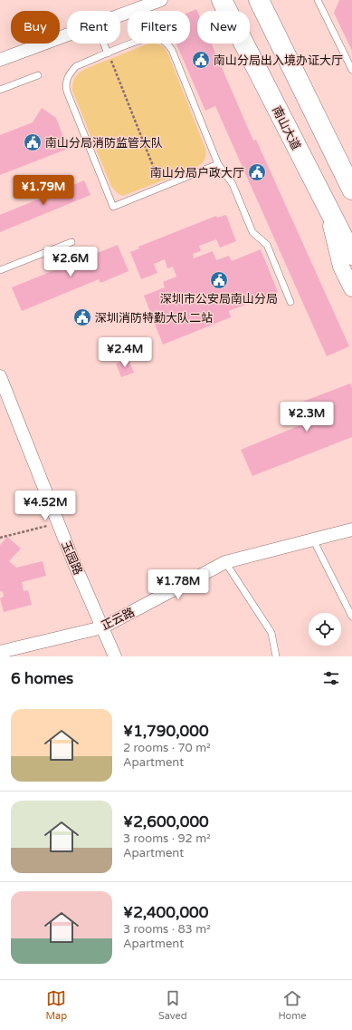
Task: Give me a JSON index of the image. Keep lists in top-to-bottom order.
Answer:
{
  "streets": {
    "main road": ["南山大道"],
    "street": ["玉园路", "正云路"]
  },
  "crossings": [
    ["玉园路", "正云路"]
  ],
  "places": {
    "public building": [
      "南山分局出入境办证大厅",
      "南山分局消防监管大队",
      "南山分局户政大厅",
      "深圳市公安局南山分局",
      "深圳消防特勤大队二站"
    ]
  },
  "page": {
    "chip": [
      "Buy",
      "Rent",
      "Filters",
      "New"
    ],
    "price": [
      "¥1.79M",
      "¥2.6M",
      "¥2.4M",
      "¥2.3M",
      "¥4.52M",
      "¥1.78M"
    ],
    "heading": "6 homes",
    "list": [
      {
        "name": "¥1,790,000",
        "note": "2 rooms · 70 m² · Apartment"
      },
      {
        "name": "¥2,600,000",
        "note": "3 rooms · 92 m² · Apartment"
      },
      {
        "name": "¥2,400,000",
        "note": "3 rooms · 83 m² · Apartment"
      }
    ],
    "tabs": ["Map", "Saved", "Home"]
  }
}
